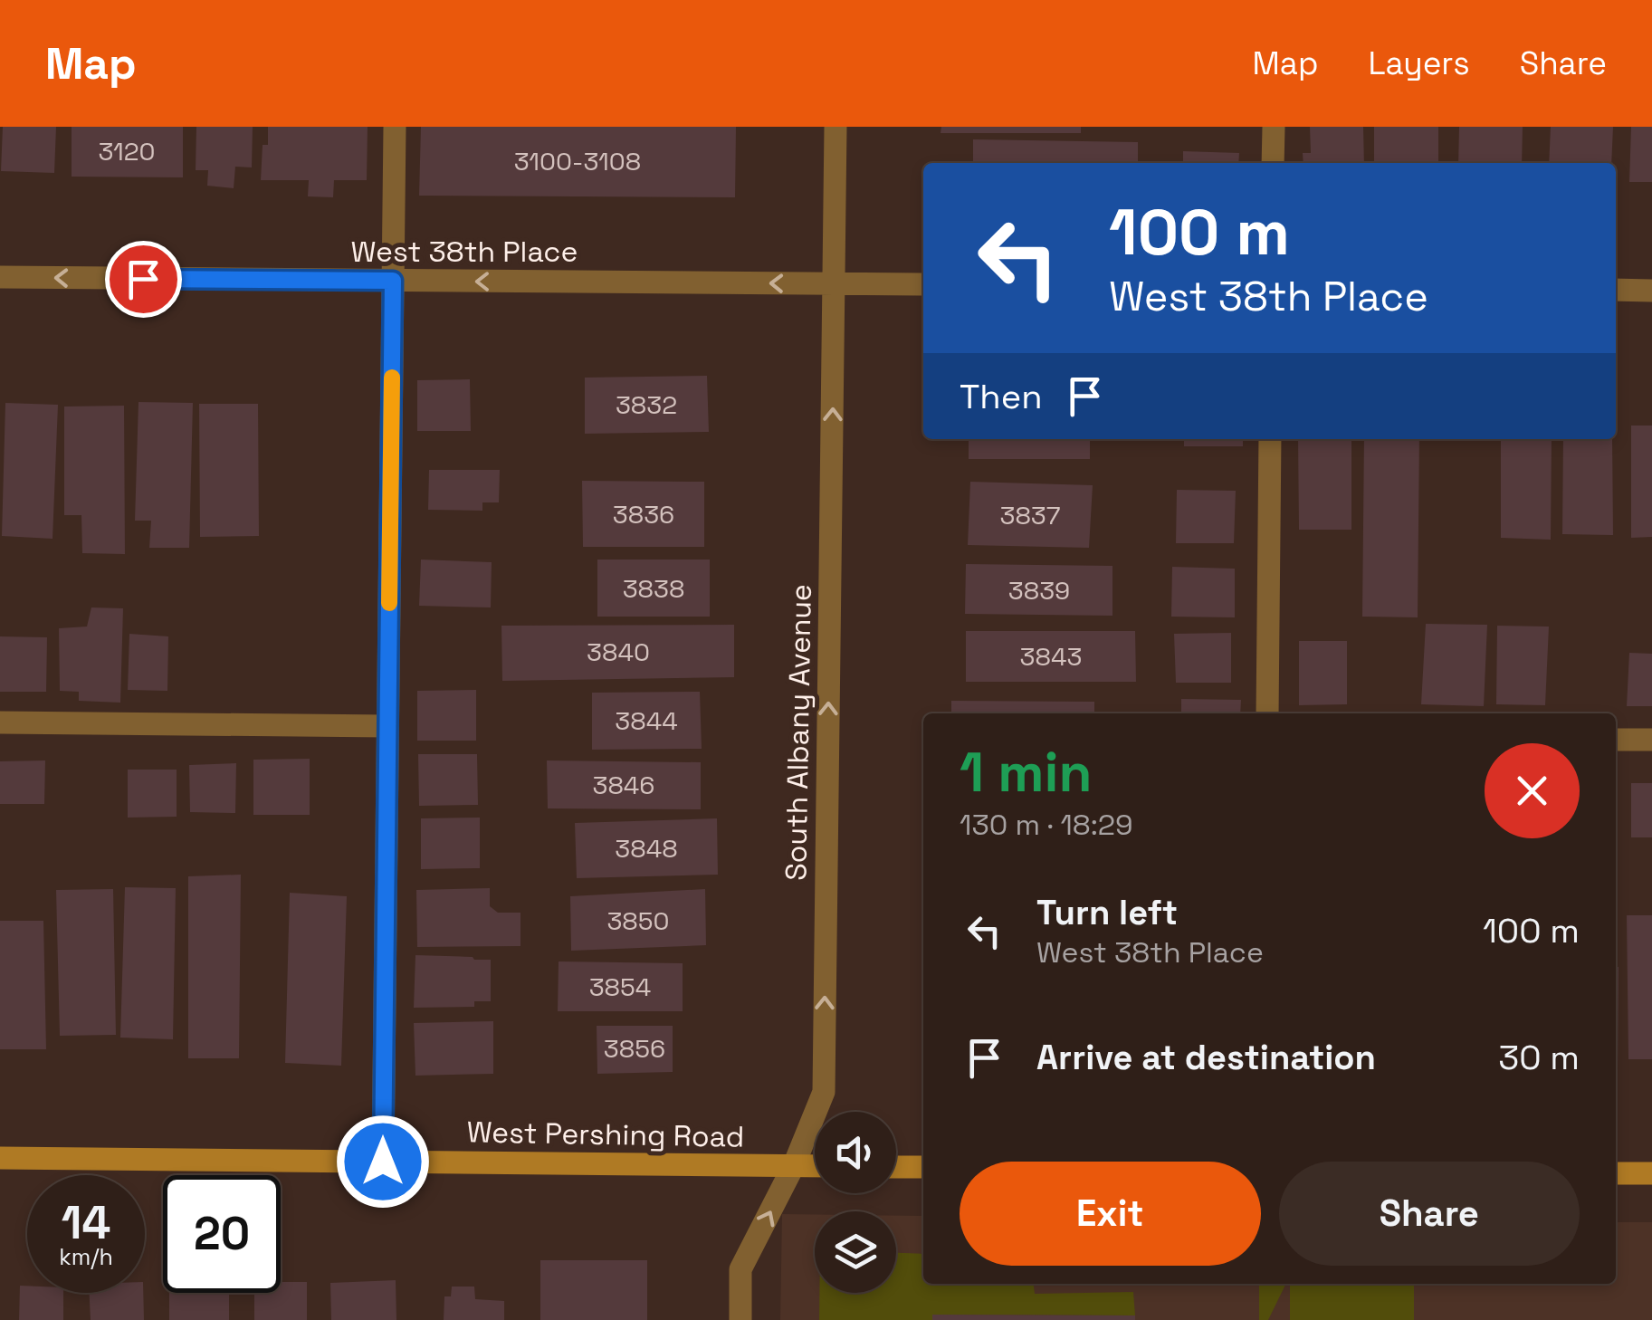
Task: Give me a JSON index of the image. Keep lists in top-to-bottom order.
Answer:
{
  "streets": {
    "street": ["West 38th Place", "South Albany Avenue", "West Pershing Road"]
  },
  "crossings": [
    ["West 38th Place", "South Albany Avenue"],
    ["South Albany Avenue", "West Pershing Road"]
  ],
  "one_way": ["West 38th Place", "South Albany Avenue"],
  "house_numbers": [
    "3120",
    "3100-3108",
    "3832",
    "3836",
    "3837",
    "3838",
    "3839",
    "3840",
    "3843",
    "3844",
    "3846",
    "3848",
    "3850",
    "3854",
    "3856"
  ],
  "page": {
    "header": "Map",
    "nav": ["Map", "Layers", "Share"],
    "turn": ["100 m", "West 38th Place"],
    "then": "Then",
    "heading": ["1 min", "130 m · 18:29"],
    "list": [
      {
        "name": "Turn left",
        "note": "West 38th Place",
        "value": "100 m"
      },
      {
        "name": "Arrive at destination",
        "value": "30 m"
      }
    ],
    "buttons": ["Exit", "Share"],
    "speed": "14 km/h",
    "limit": "20"
  }
}
